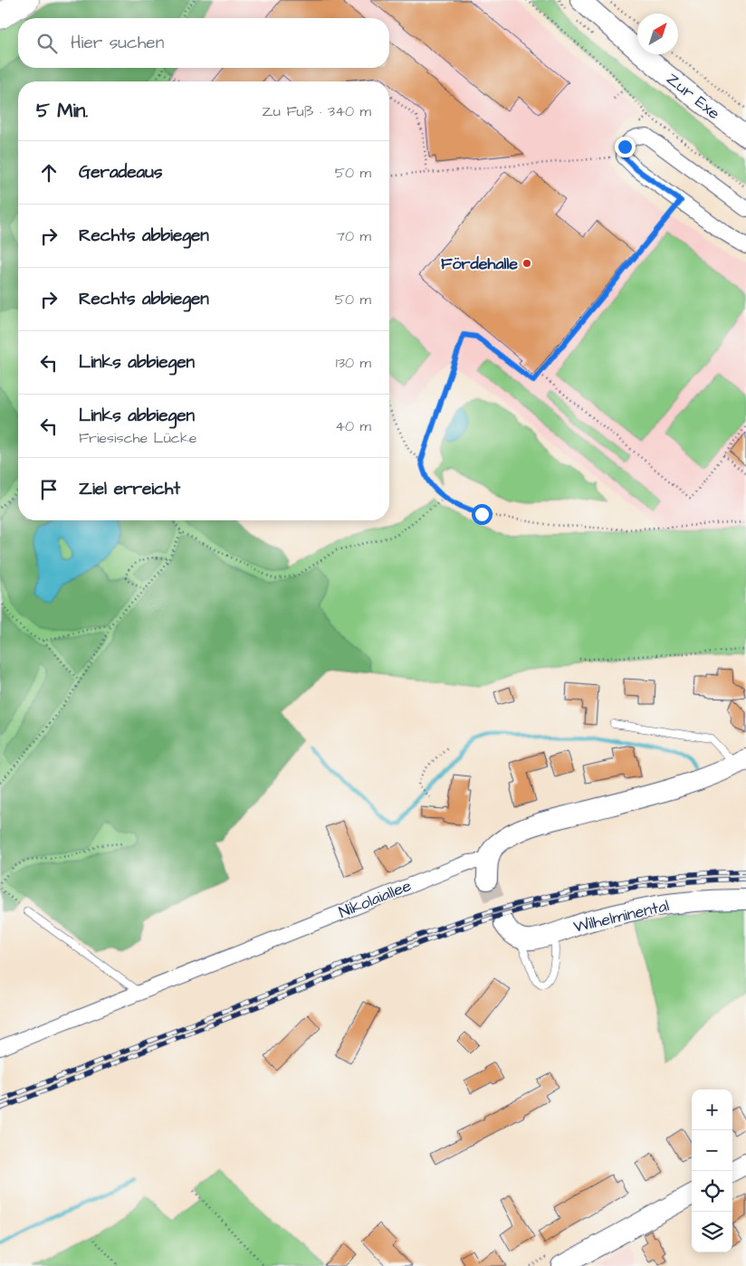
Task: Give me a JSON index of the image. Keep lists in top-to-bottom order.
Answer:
{
  "streets": {
    "street": ["Zur Exe", "Nikolaiallee", "Wilhelminental"]
  },
  "places": ["Fördehalle"],
  "north": "top right",
  "page": {
    "search": "Hier suchen",
    "heading": ["5 Min.", "Zu Fuß · 340 m"],
    "list": [
      ["Geradeaus", "50 m"],
      ["Rechts abbiegen", "70 m"],
      ["Rechts abbiegen", "50 m"],
      ["Links abbiegen", "130 m"],
      ["Links abbiegen", "Friesische Lücke", "40 m"],
      "Ziel erreicht"
    ],
    "map_buttons": ["+", "−"]
  }
}
